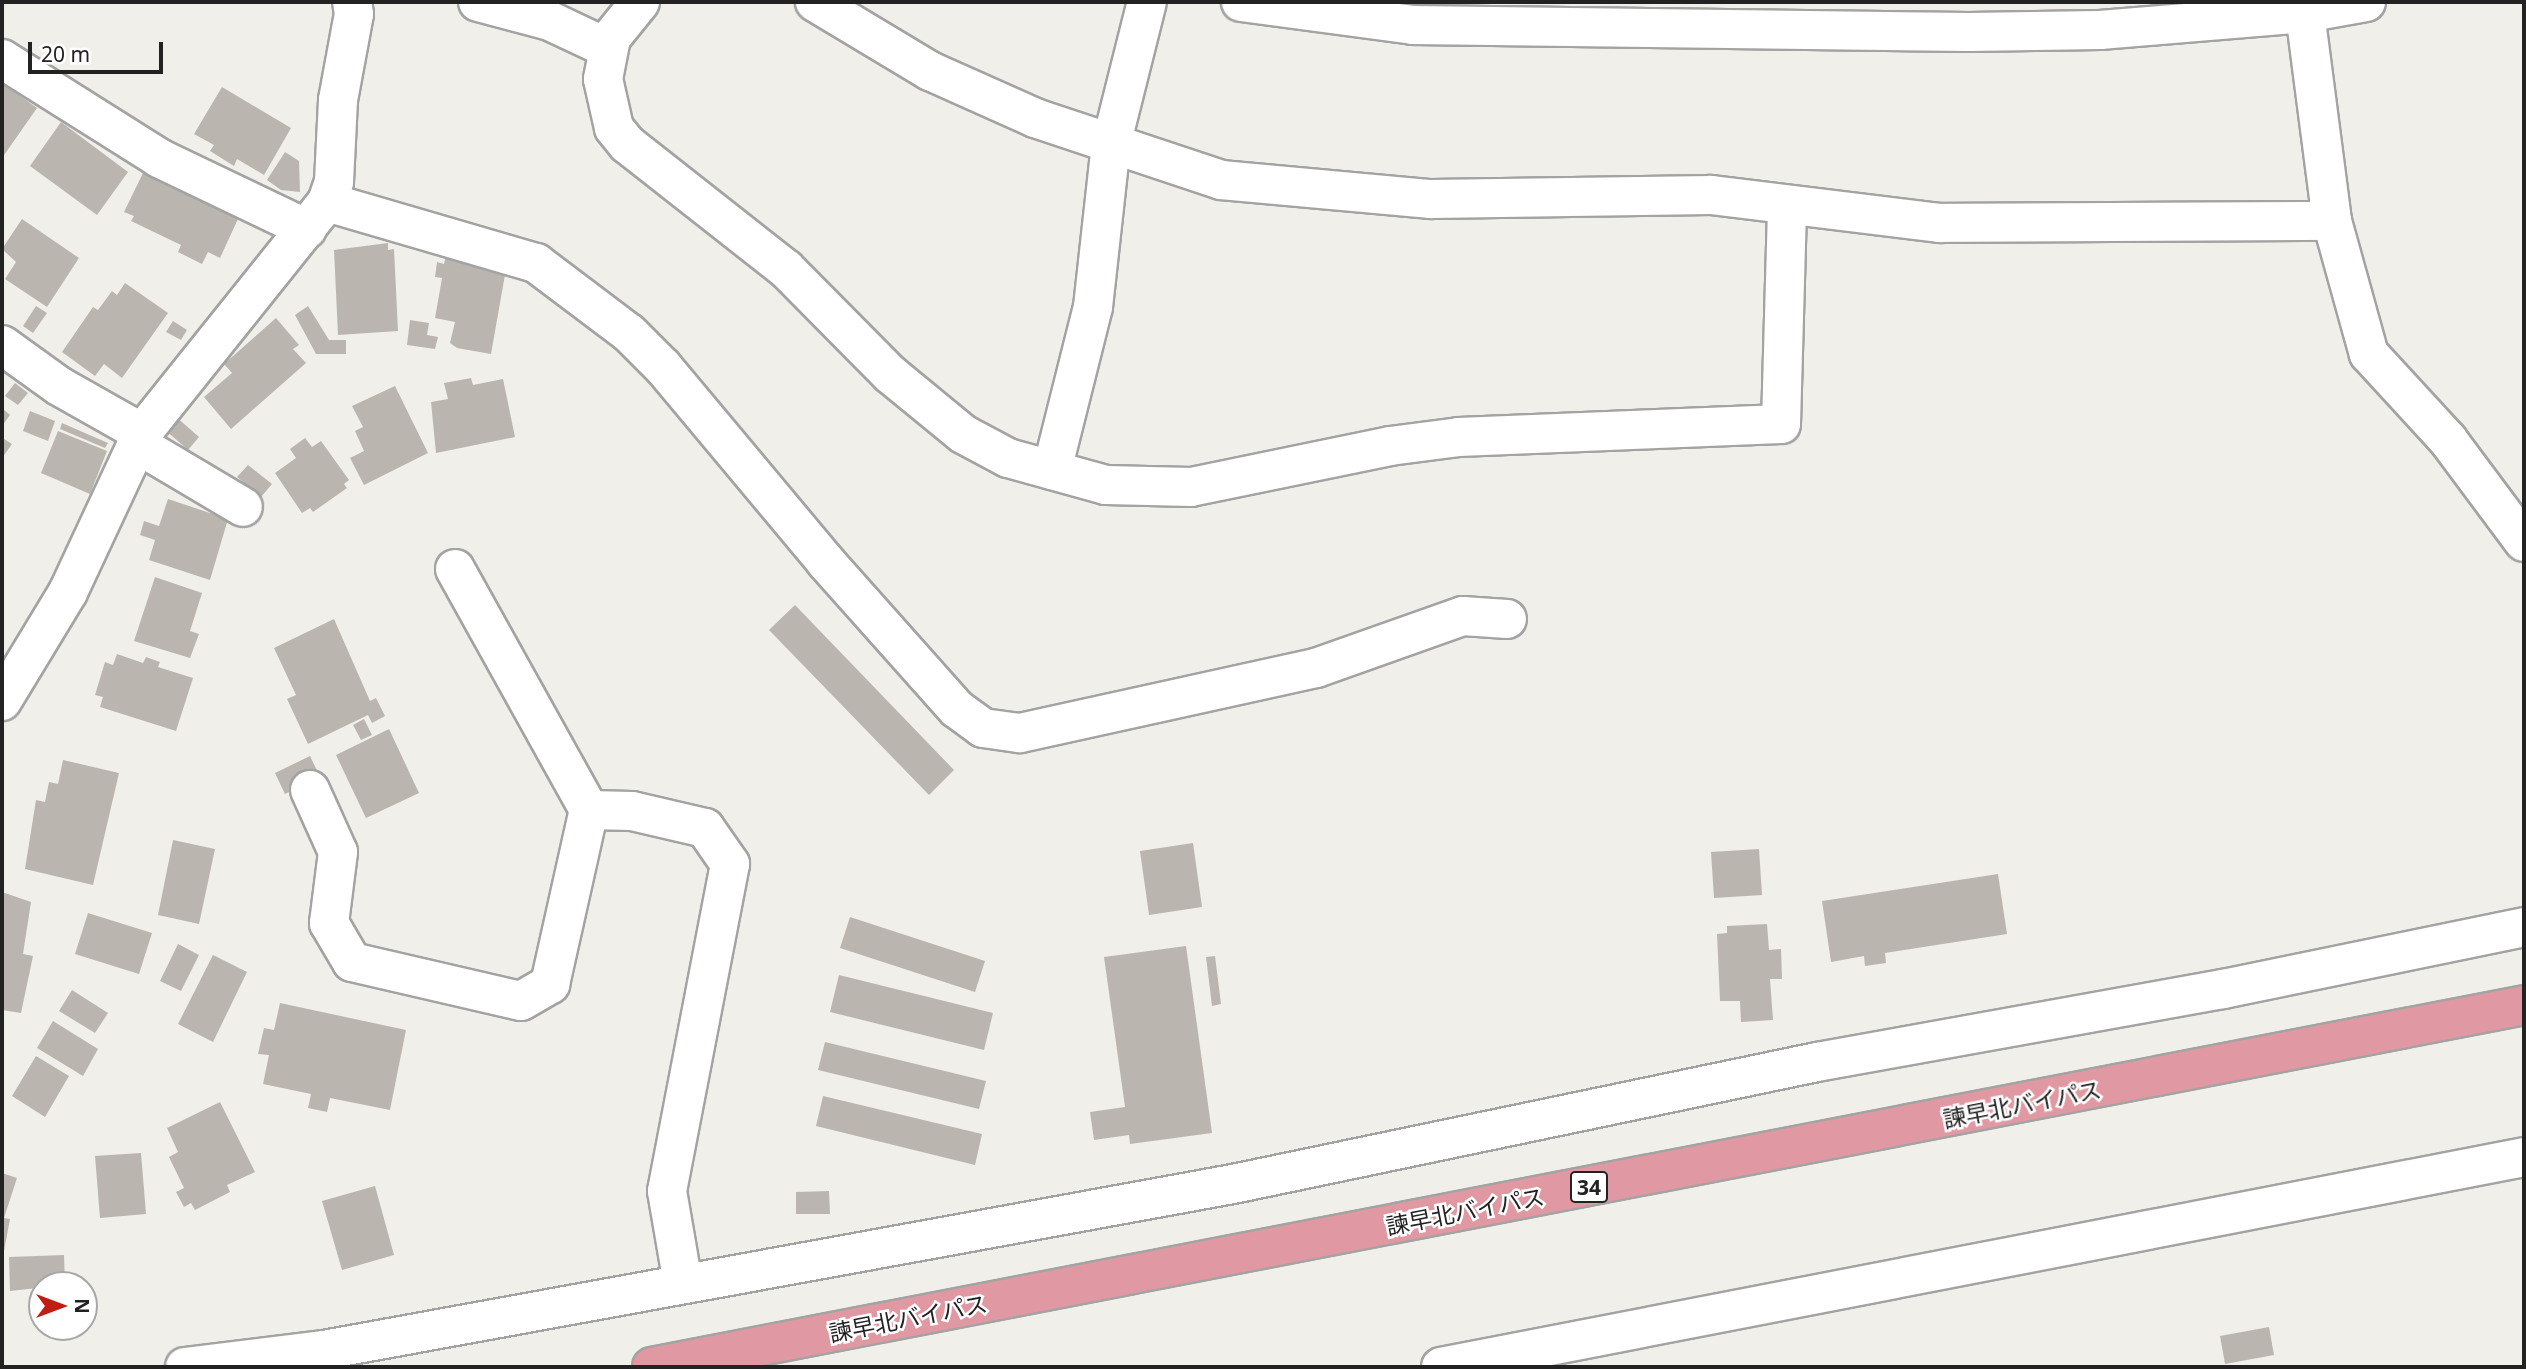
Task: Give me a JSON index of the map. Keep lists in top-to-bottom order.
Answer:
{
  "streets": {
    "highway": ["諫早北バイパス", "34"]
  },
  "scale_bar": "20 m",
  "north": "right"
}
